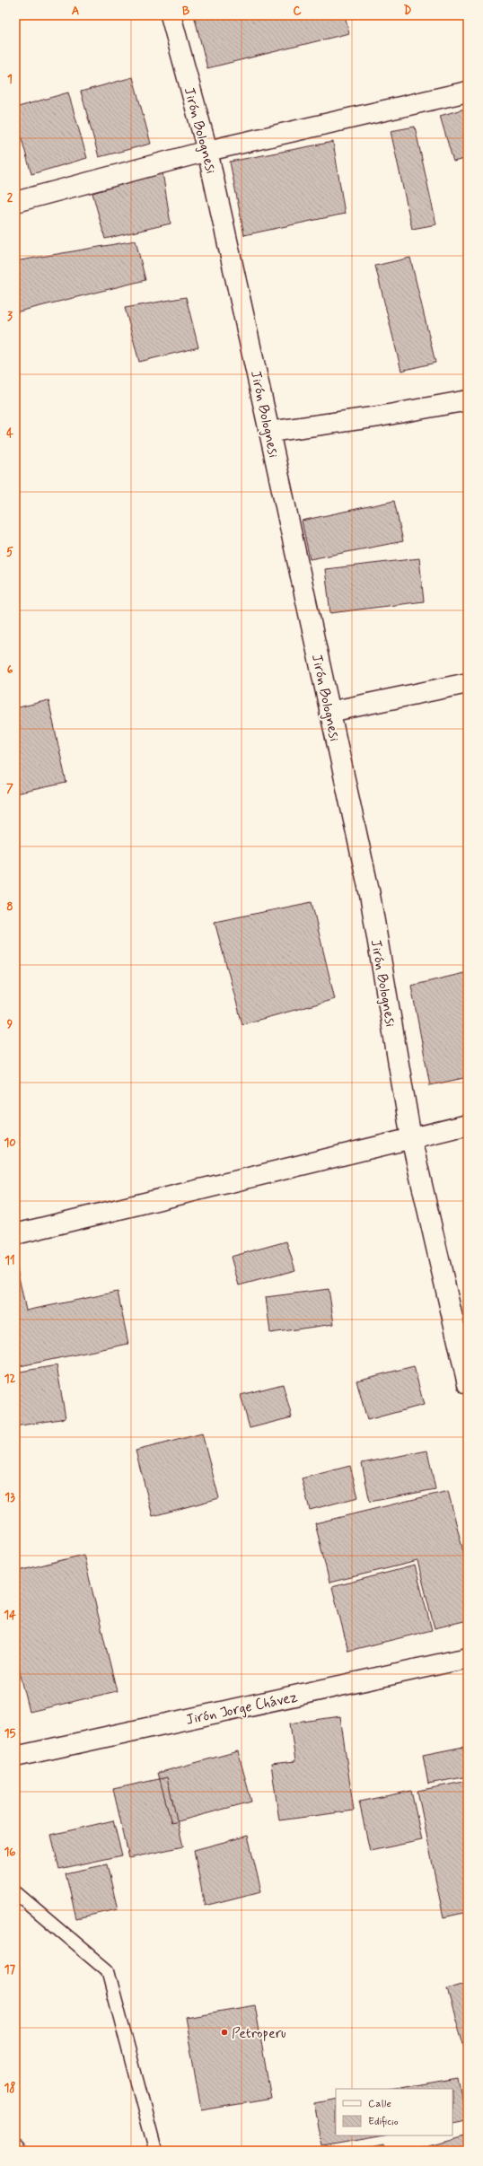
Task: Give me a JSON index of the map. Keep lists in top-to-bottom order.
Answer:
{
  "streets": {
    "street": ["Jirón Bolognesi", "Jirón Jorge Chávez"]
  },
  "places": ["Petroperu"],
  "legend": ["Calle", "Edificio"],
  "grid": {
    "columns": [
      "A",
      "B",
      "C",
      "D"
    ],
    "rows": [
      "1",
      "2",
      "3",
      "4",
      "5",
      "6",
      "7",
      "8",
      "9",
      "10",
      "11",
      "12",
      "13",
      "14",
      "15",
      "16",
      "17",
      "18"
    ]
  }
}
